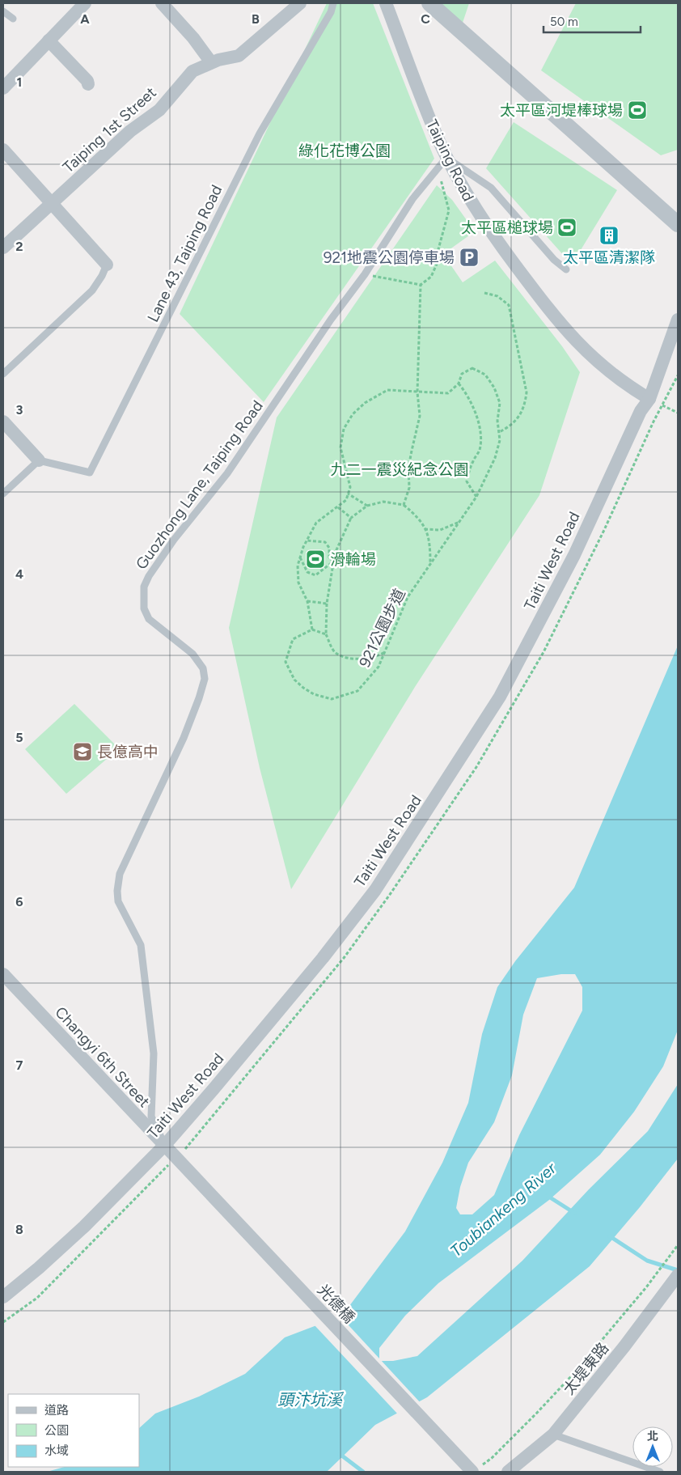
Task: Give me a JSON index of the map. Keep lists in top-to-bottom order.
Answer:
{
  "streets": {
    "street": [
      "Taiping 1st Street",
      "Taiping Road",
      "Taiti West Road",
      "Changyi 6th Street",
      "光德橋",
      "太堤東路"
    ],
    "lane": ["Lane 43, Taiping Road", "Guozhong Lane, Taiping Road"],
    "path": ["921公園步道"]
  },
  "crossings": [
    ["Taiping Road", "Guozhong Lane, Taiping Road"],
    ["Taiping Road", "Taiti West Road"],
    ["Guozhong Lane, Taiping Road", "Taiti West Road"],
    ["Guozhong Lane, Taiping Road", "Changyi 6th Street"],
    ["Taiti West Road", "Changyi 6th Street"],
    ["Changyi 6th Street", "光德橋"]
  ],
  "water": ["Toubiankeng River", "頭汴坑溪"],
  "parks": ["綠化花博公園", "九二一震災紀念公園"],
  "places": {
    "sports": ["太平區河堤棒球場", "太平區槌球場", "滑輪場"],
    "building": ["太平區清潔隊"],
    "parking": ["921地震公園停車場"],
    "school or university": ["長億高中"]
  },
  "legend": ["道路", "公園", "水域"],
  "scale_bar": "50 m",
  "north": "top",
  "grid": {
    "columns": ["A", "B", "C"],
    "rows": [
      "1",
      "2",
      "3",
      "4",
      "5",
      "6",
      "7",
      "8"
    ]
  }
}
